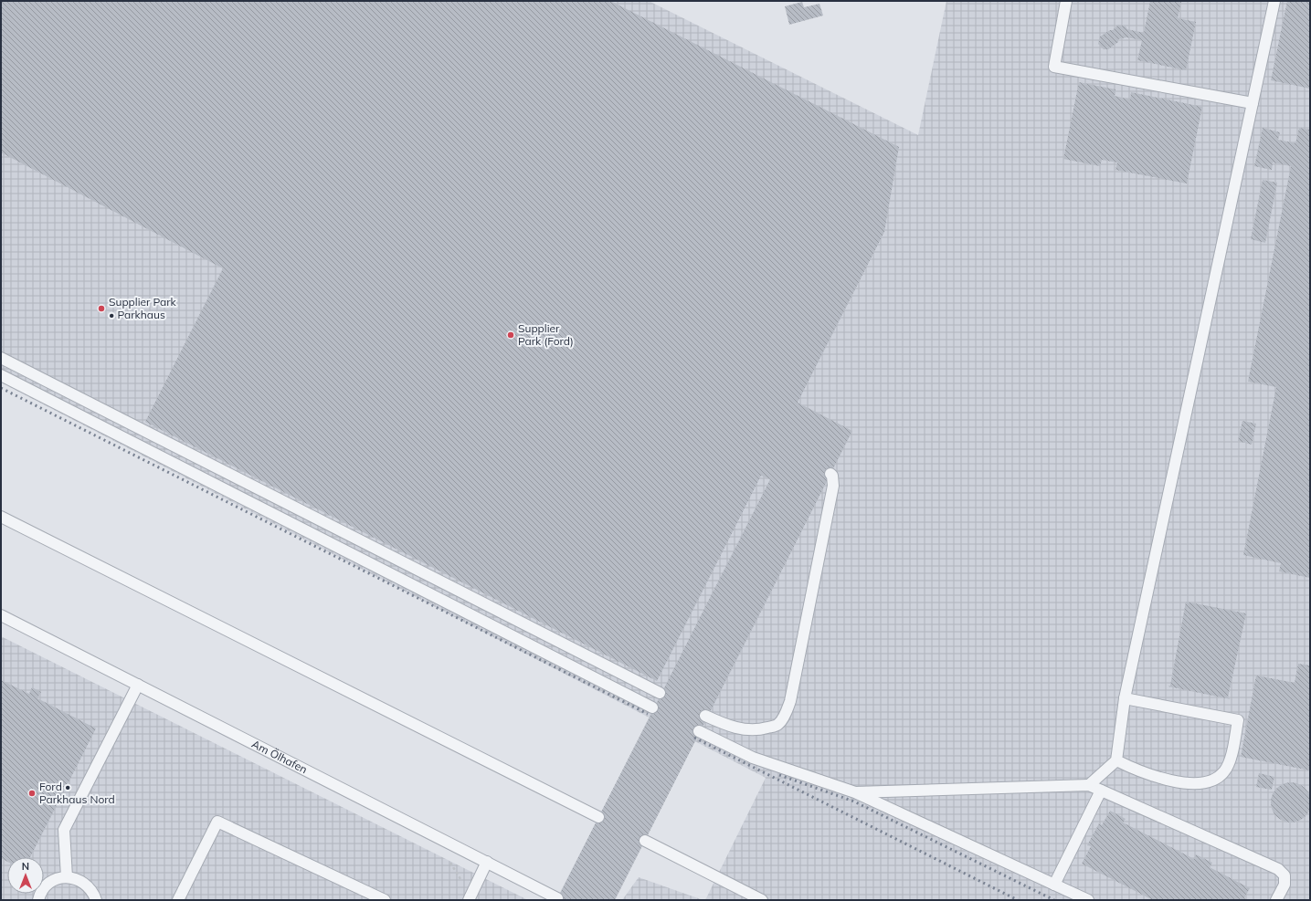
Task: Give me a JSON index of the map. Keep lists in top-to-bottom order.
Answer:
{
  "streets": {
    "lane": ["Am Ölhafen"]
  },
  "places": ["Supplier Park • Parkhaus", "Supplier Park (Ford)", "Ford • Parkhaus Nord"],
  "north": "top"
}
